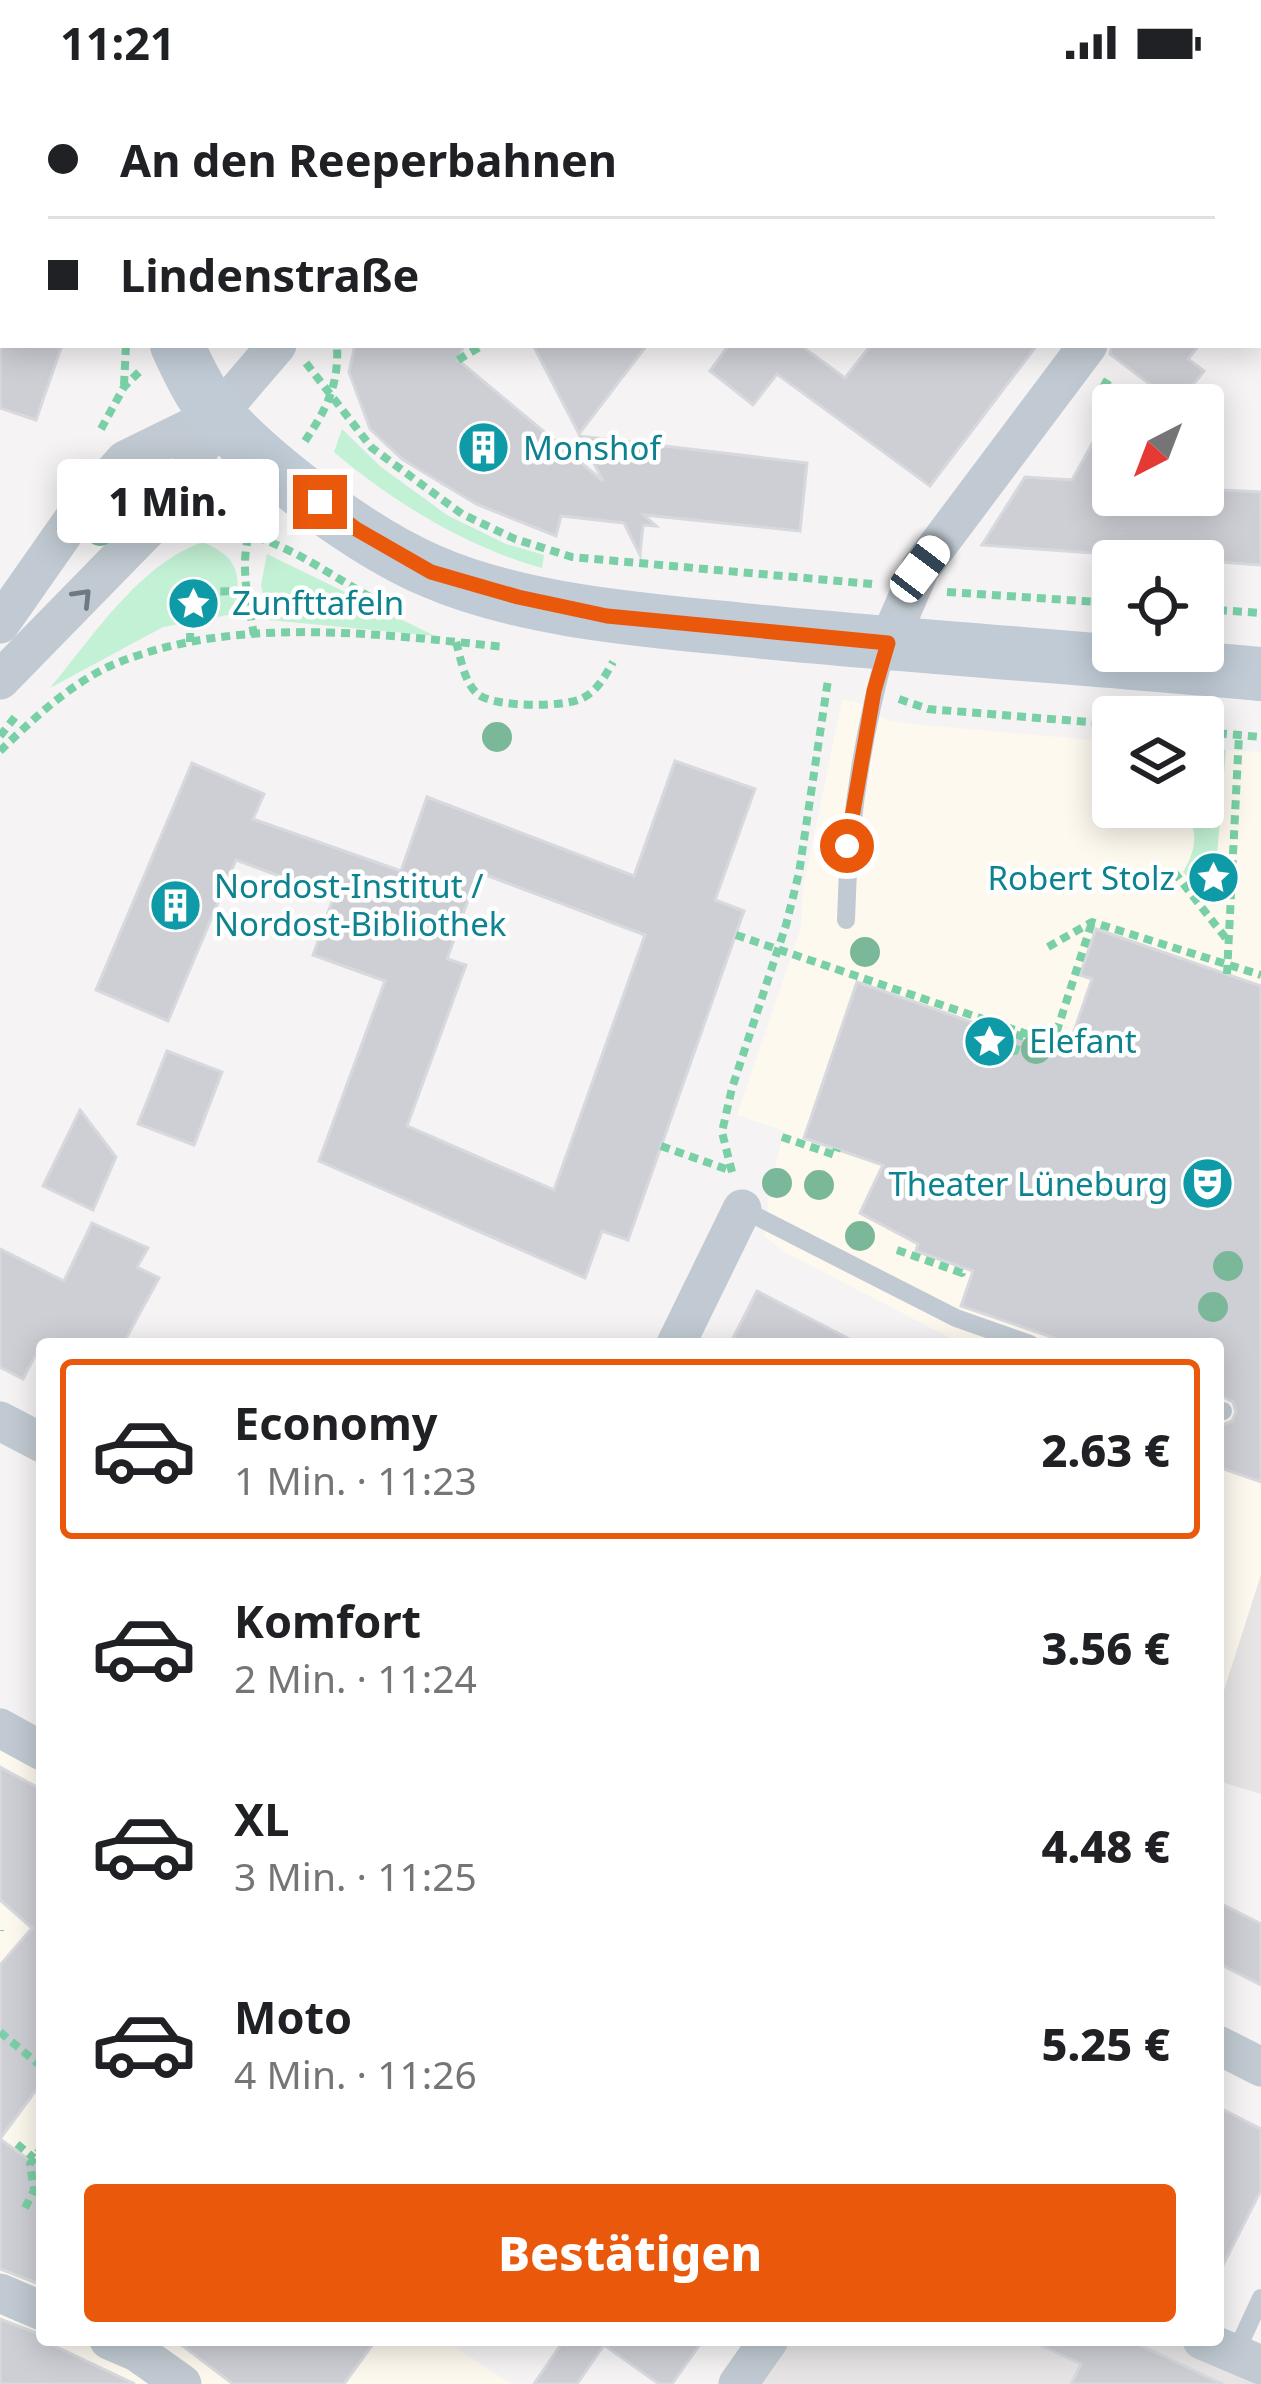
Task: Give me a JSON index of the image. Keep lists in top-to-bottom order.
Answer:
{
  "places": {
    "building": ["Monshof", "Nordost-Institut / Nordost-Bibliothek"],
    "place": ["Zunfttafeln", "Robert Stolz", "Elefant"],
    "theatre": ["Theater Lüneburg"]
  },
  "north": "bottom left",
  "page": {
    "status": "11:21",
    "banner": ["An den Reeperbahnen", "Lindenstraße"],
    "bubble": "1 Min.",
    "list": [
      {
        "name": "Economy",
        "note": "1 Min. · 11:23",
        "value": "2.63 €"
      },
      {
        "name": "Komfort",
        "note": "2 Min. · 11:24",
        "value": "3.56 €"
      },
      {
        "name": "XL",
        "note": "3 Min. · 11:25",
        "value": "4.48 €"
      },
      {
        "name": "Moto",
        "note": "4 Min. · 11:26",
        "value": "5.25 €"
      }
    ],
    "buttons": "Bestätigen"
  }
}
